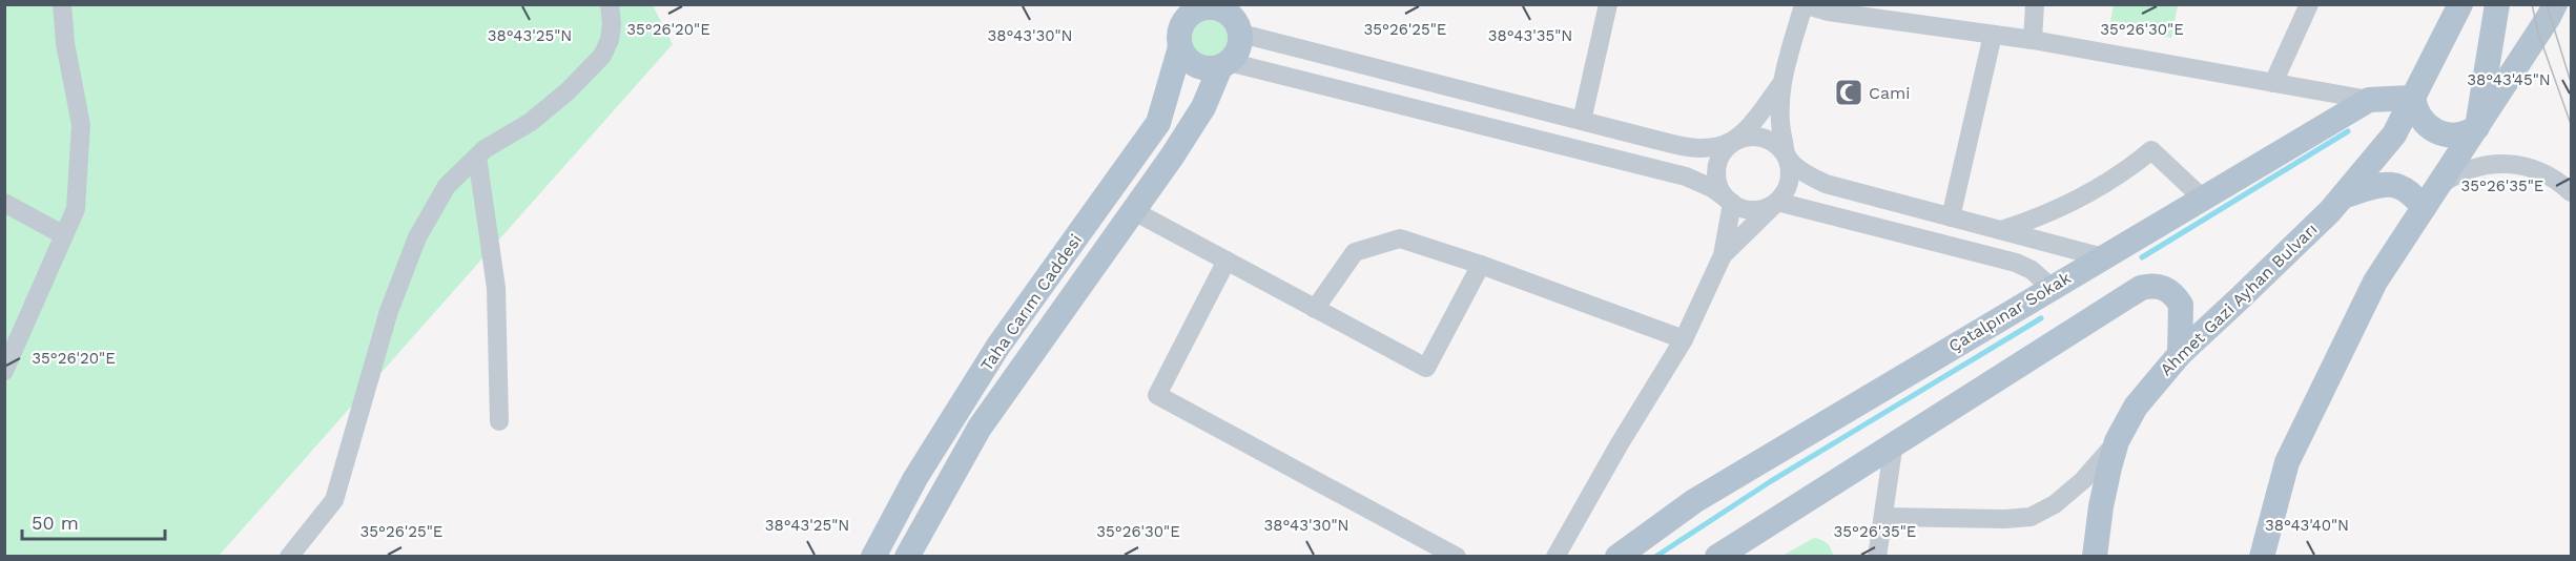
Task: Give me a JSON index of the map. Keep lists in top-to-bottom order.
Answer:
{
  "streets": {
    "main road": ["Ahmet Gazi Ayhan Bulvarı", "Taha Carım Caddesi", "Çatalpınar Sokak"]
  },
  "crossings": [
    ["Ahmet Gazi Ayhan Bulvarı", "Çatalpınar Sokak"]
  ],
  "places": {
    "mosque": ["Cami"]
  },
  "scale_bar": "50 m",
  "coordinates": [
    "35°26'20\"E",
    "35°26'25\"E",
    "35°26'30\"E",
    "38°43'25\"N",
    "38°43'30\"N",
    "38°43'35\"N",
    "38°43'45\"N",
    "35°26'35\"E",
    "38°43'40\"N"
  ]
}
